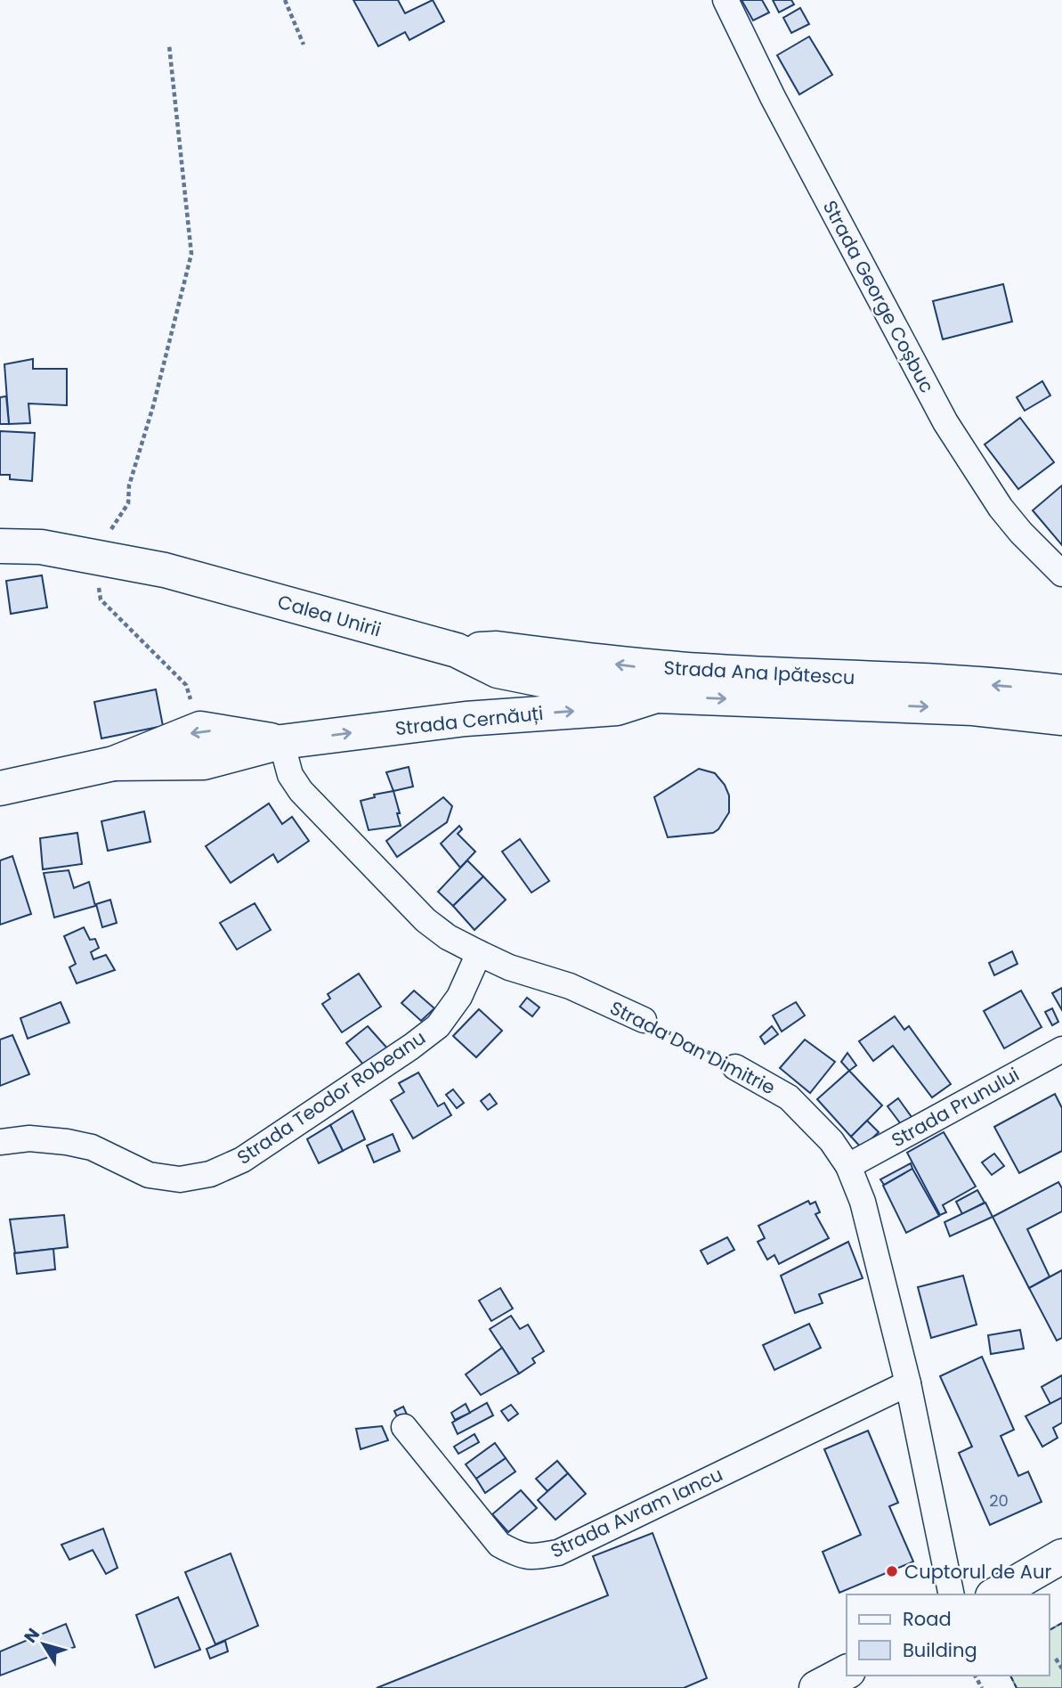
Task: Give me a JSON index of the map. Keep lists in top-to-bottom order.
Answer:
{
  "streets": {
    "main road": ["Calea Unirii", "Strada Ana Ipătescu", "Strada Cernăuți"],
    "street": [
      "Strada George Coșbuc",
      "Strada Dan Dimitrie",
      "Strada Teodor Robeanu",
      "Strada Prunului",
      "Strada Avram Iancu"
    ]
  },
  "crossings": [
    ["Calea Unirii", "Strada Ana Ipătescu"],
    ["Calea Unirii", "Strada Cernăuți"],
    ["Strada Ana Ipătescu", "Strada Cernăuți"],
    ["Strada Cernăuți", "Strada Dan Dimitrie"],
    ["Strada Dan Dimitrie", "Strada Teodor Robeanu"],
    ["Strada Dan Dimitrie", "Strada Prunului"],
    ["Strada Dan Dimitrie", "Strada Avram Iancu"]
  ],
  "places": ["Cuptorul de Aur"],
  "house_numbers": ["20"],
  "legend": ["Road", "Building"],
  "north": "top left"
}
